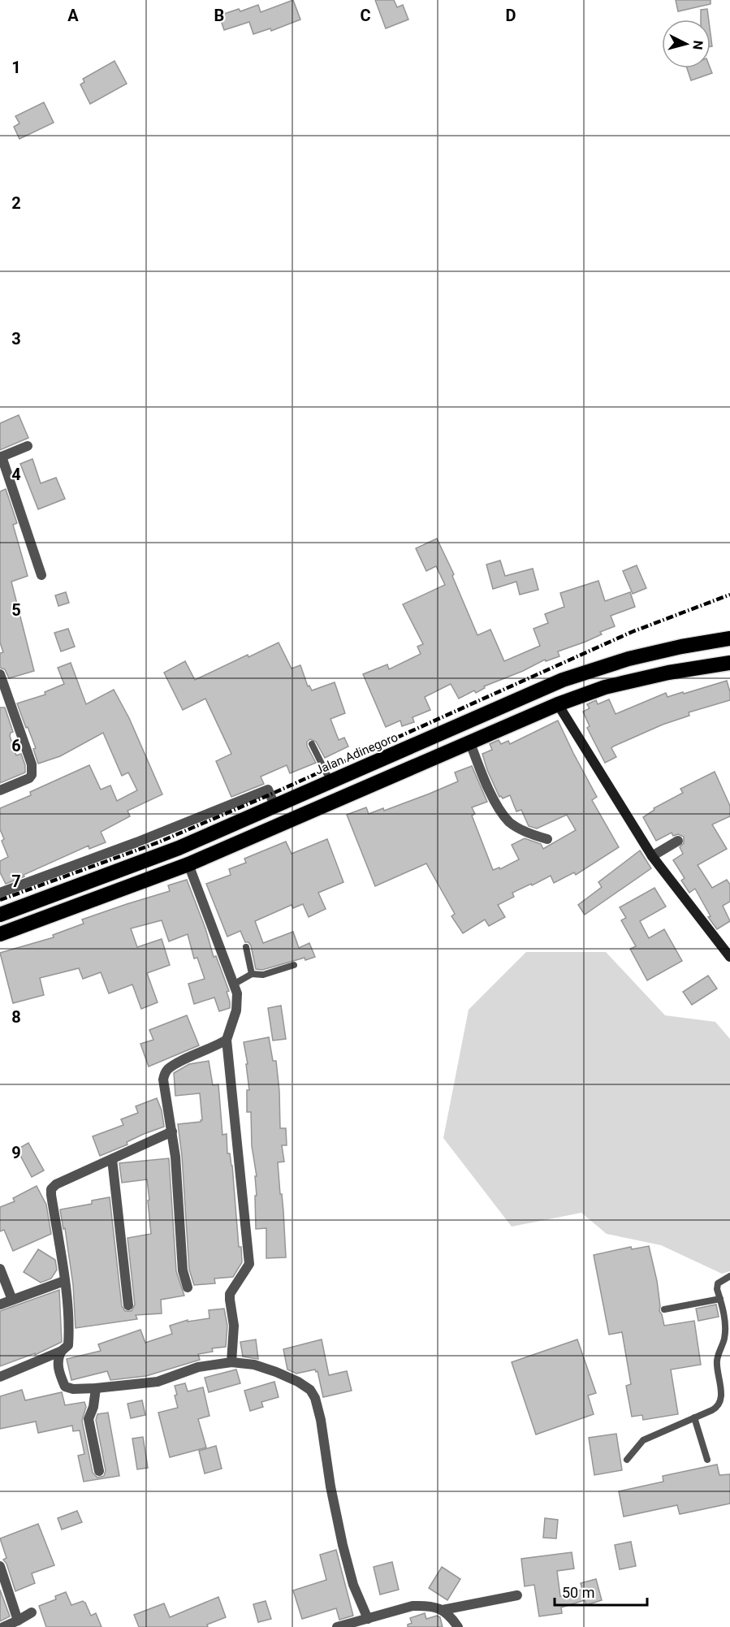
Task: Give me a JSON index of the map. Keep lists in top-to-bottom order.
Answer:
{
  "streets": {
    "highway": ["Jalan Adinegoro"]
  },
  "scale_bar": "50 m",
  "north": "right",
  "grid": {
    "columns": [
      "A",
      "B",
      "C",
      "D"
    ],
    "rows": [
      "1",
      "2",
      "3",
      "4",
      "5",
      "6",
      "7",
      "8",
      "9"
    ]
  }
}
